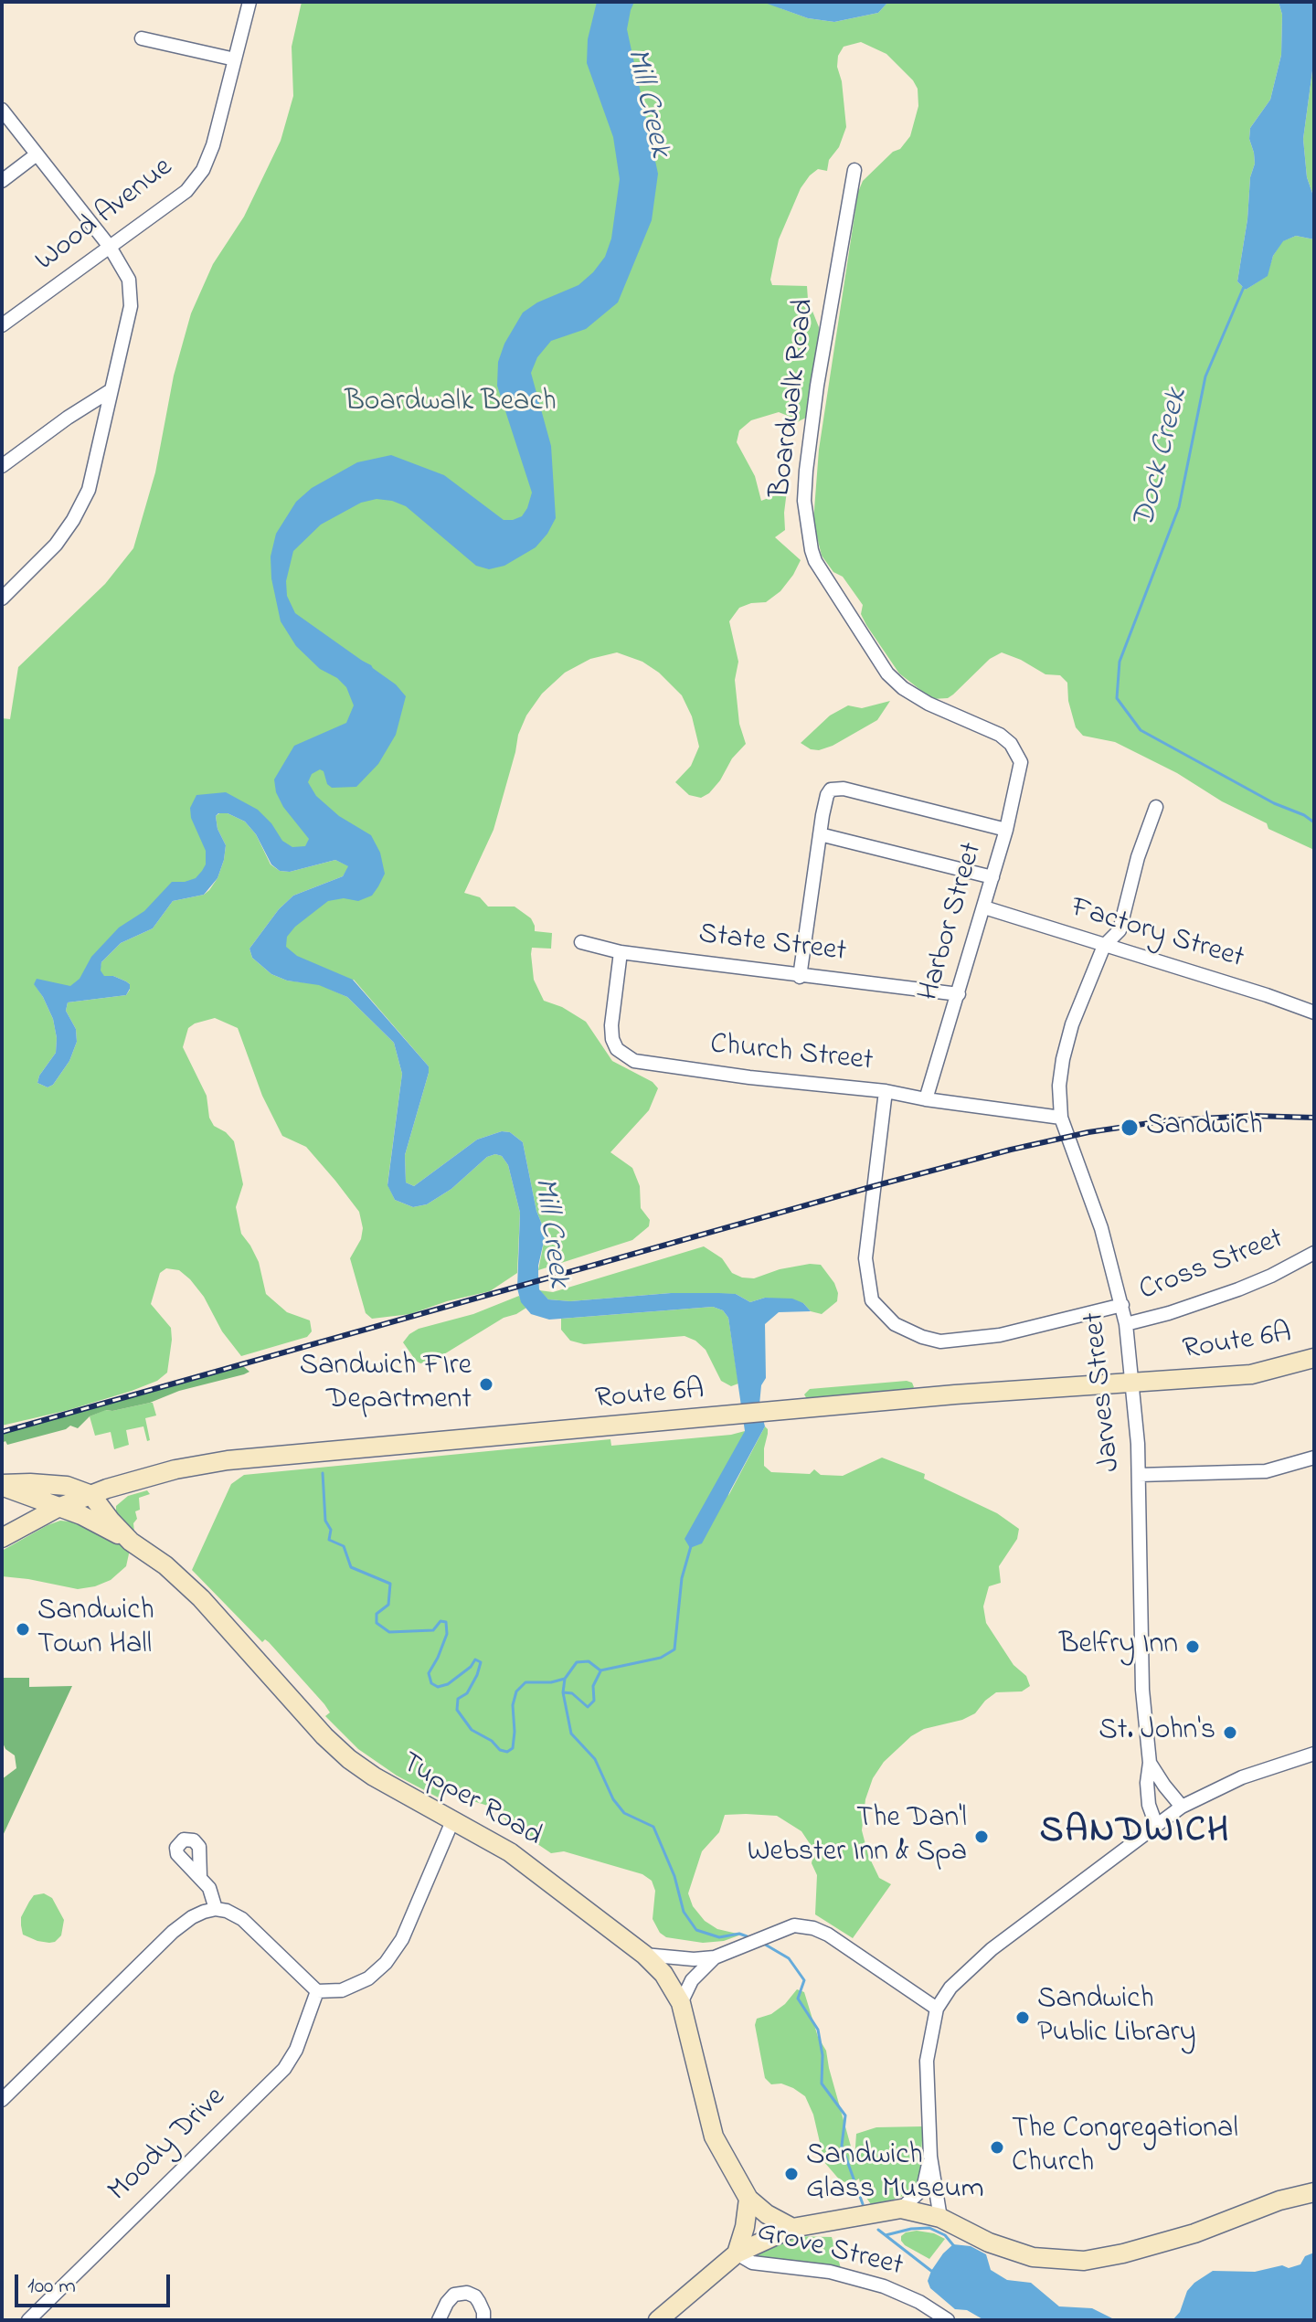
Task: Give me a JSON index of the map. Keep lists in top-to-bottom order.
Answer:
{
  "streets": {
    "main road": ["Route 6A", "Tupper Road"],
    "street": [
      "Wood Avenue",
      "Boardwalk Road",
      "Harbor Street",
      "Factory Street",
      "State Street",
      "Church Street",
      "Cross Street",
      "Jarves Street",
      "Moody Drive",
      "Grove Street"
    ]
  },
  "crossings": [
    ["Boardwalk Road", "Harbor Street"],
    ["Harbor Street", "Factory Street"],
    ["Harbor Street", "State Street"],
    ["Harbor Street", "Church Street"],
    ["Factory Street", "Jarves Street"],
    ["State Street", "Church Street"],
    ["Church Street", "Jarves Street"],
    ["Cross Street", "Jarves Street"],
    ["Route 6A", "Jarves Street"],
    ["Route 6A", "Tupper Road"]
  ],
  "districts": ["SANDWICH"],
  "water": ["Mill Creek", "Dock Creek"],
  "parks": ["Boardwalk Beach"],
  "places": [
    "Sandwich",
    "Sandwich FIre Department",
    "Sandwich Town Hall",
    "Belfry Inn",
    "St. John's",
    "The Dan'l Webster Inn & Spa",
    "Sandwich Public Library",
    "The Congregational Church",
    "Sandwich Glass Museum"
  ],
  "scale_bar": "100 m"
}
